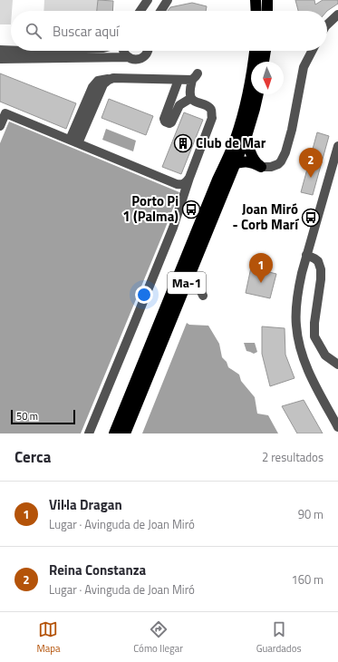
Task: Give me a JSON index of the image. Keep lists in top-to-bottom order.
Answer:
{
  "streets": {
    "highway": ["Ma-1"]
  },
  "places": {
    "building": ["Club de Mar"],
    "bus stop": ["Porto Pi 1 (Palma)", "Joan Miró - Corb Marí"]
  },
  "scale_bar": "50 m",
  "north": "bottom",
  "page": {
    "search": "Buscar aquí",
    "pins": ["2", "1"],
    "scale": "50 m",
    "heading": ["Cerca", "2 resultados"],
    "list": [
      {
        "mark": "1",
        "name": "Vil·la Dragan",
        "note": "Lugar · Avinguda de Joan Miró",
        "value": "90 m"
      },
      {
        "mark": "2",
        "name": "Reina Constanza",
        "note": "Lugar · Avinguda de Joan Miró",
        "value": "160 m"
      }
    ],
    "nav": ["Mapa", "Cómo llegar", "Guardados"]
  }
}
